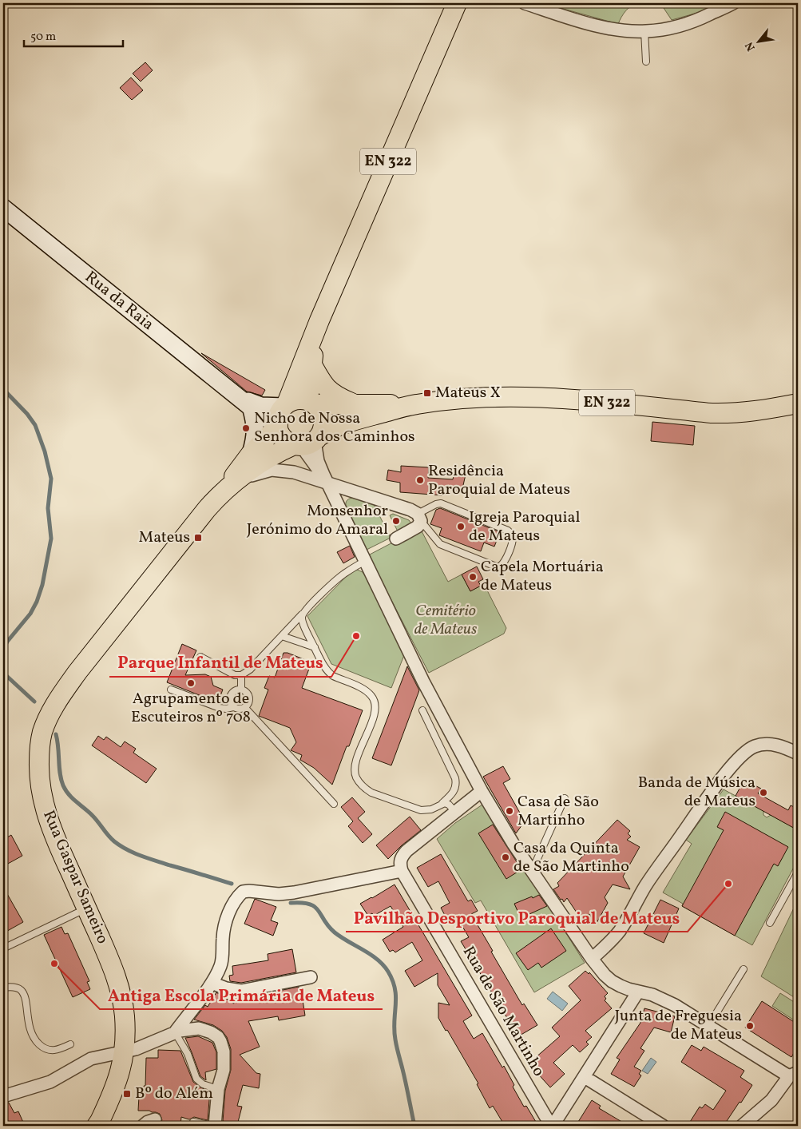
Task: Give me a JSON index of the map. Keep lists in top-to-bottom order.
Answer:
{
  "streets": {
    "main road": ["EN 322", "Rua da Raia", "Rua Gaspar Sameiro"],
    "street": ["Rua de São Martinho"]
  },
  "parks": ["Cemitério de Mateus"],
  "places": {
    "transit": ["Mateus X", "Mateus", "Bº do Além"],
    "other": [
      "Nicho de Nossa Senhora dos Caminhos",
      "Residência Paroquial de Mateus",
      "Monsenhor Jerónimo do Amaral",
      "Igreja Paroquial de Mateus",
      "Capela Mortuária de Mateus",
      "Parque Infantil de Mateus",
      "Agrupamento de Escuteiros nº 708",
      "Banda de Música de Mateus",
      "Casa de São Martinho",
      "Casa da Quinta de São Martinho",
      "Pavilhão Desportivo Paroquial de Mateus",
      "Antiga Escola Primária de Mateus",
      "Junta de Freguesia de Mateus"
    ]
  },
  "scale_bar": "50 m",
  "north": "bottom left"
}
